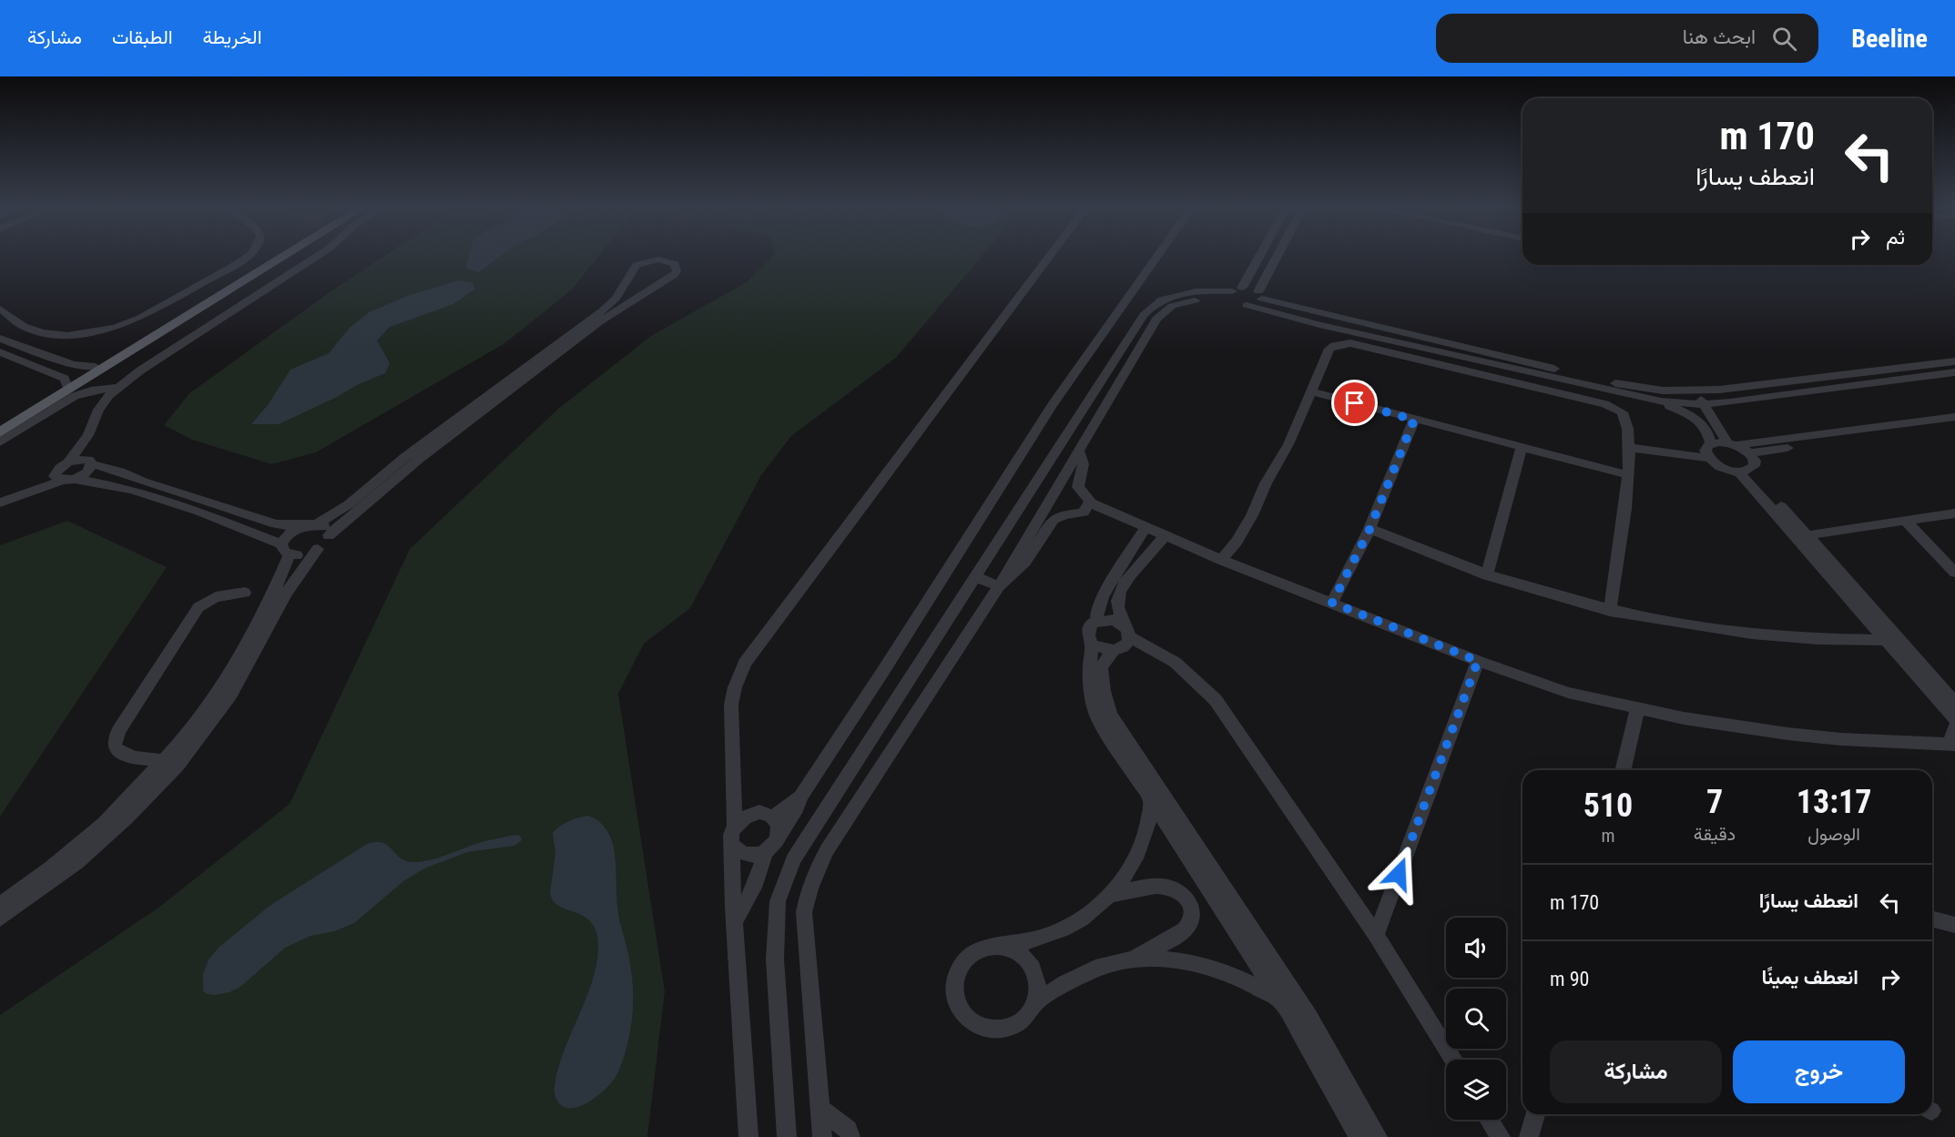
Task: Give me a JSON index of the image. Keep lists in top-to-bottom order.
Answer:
{
  "page": {
    "header": "Beeline",
    "search": "ابحث هنا",
    "nav": ["الخريطة", "الطبقات", "مشاركة"],
    "turn": ["170 m", "انعطف يسارًا"],
    "then": "ثم",
    "eta": [
      "13:17",
      "الوصول",
      "7",
      "دقيقة",
      "510",
      "m"
    ],
    "list": [
      {
        "name": "انعطف يسارًا",
        "value": "170 m"
      },
      {
        "name": "انعطف يمينًا",
        "value": "90 m"
      }
    ],
    "buttons": ["خروج", "مشاركة"]
  }
}
